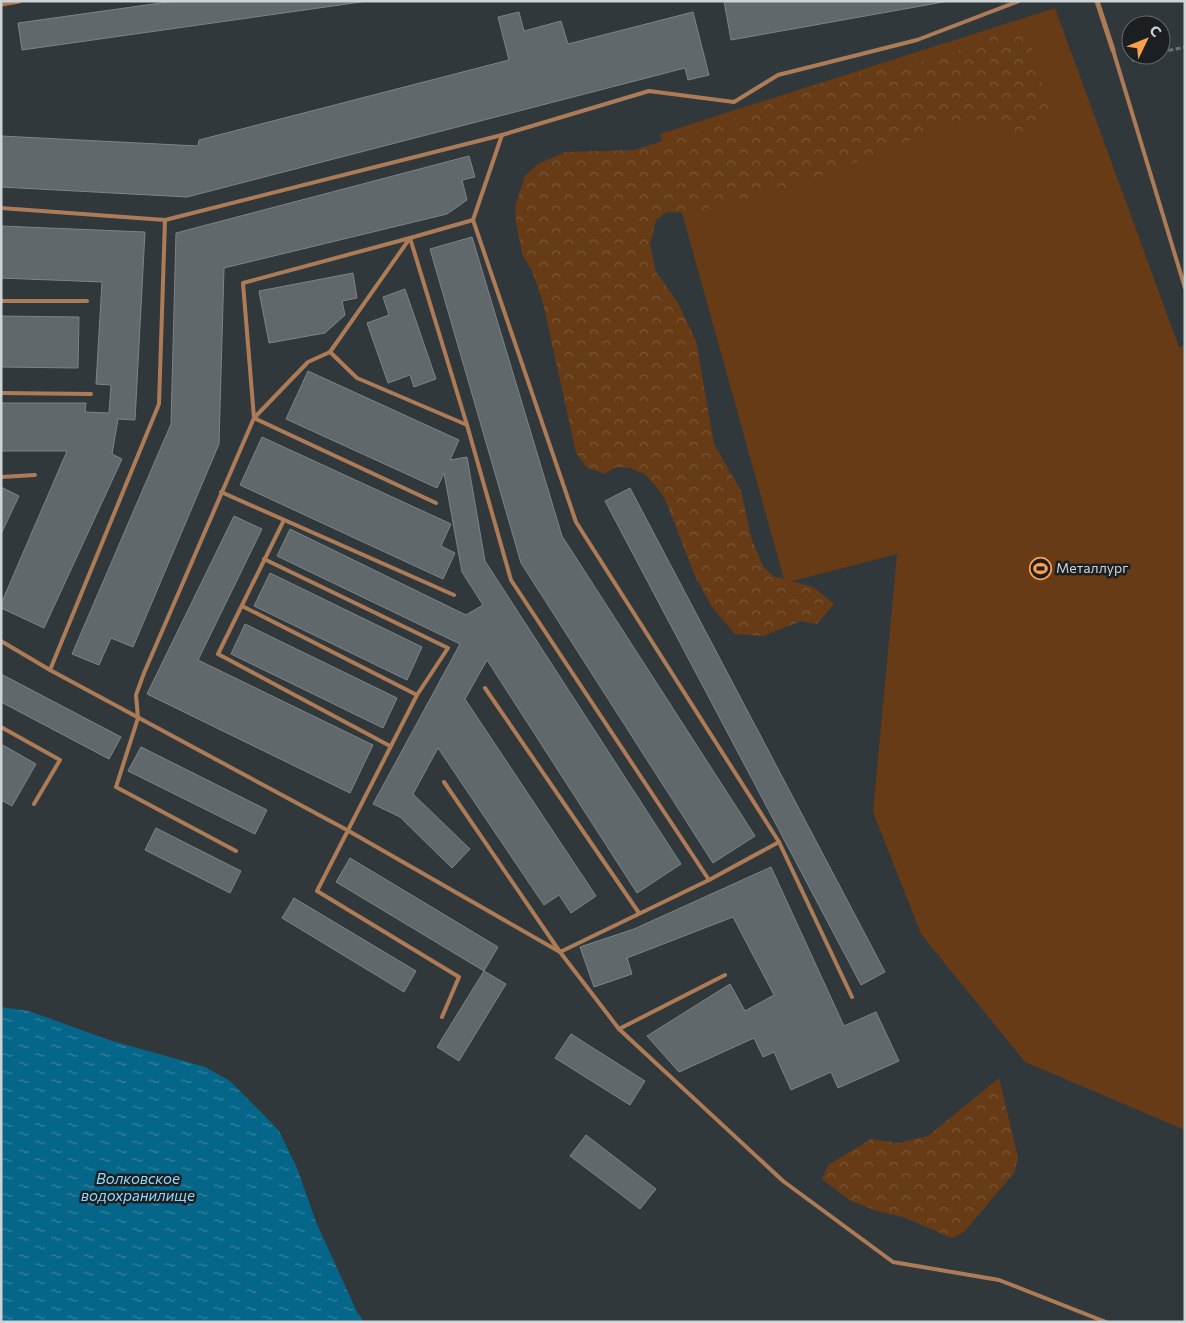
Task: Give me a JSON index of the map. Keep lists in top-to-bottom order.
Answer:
{
  "water": ["Волковское водохранилище"],
  "places": {
    "sports": ["Металлург"]
  },
  "north": "top right"
}
